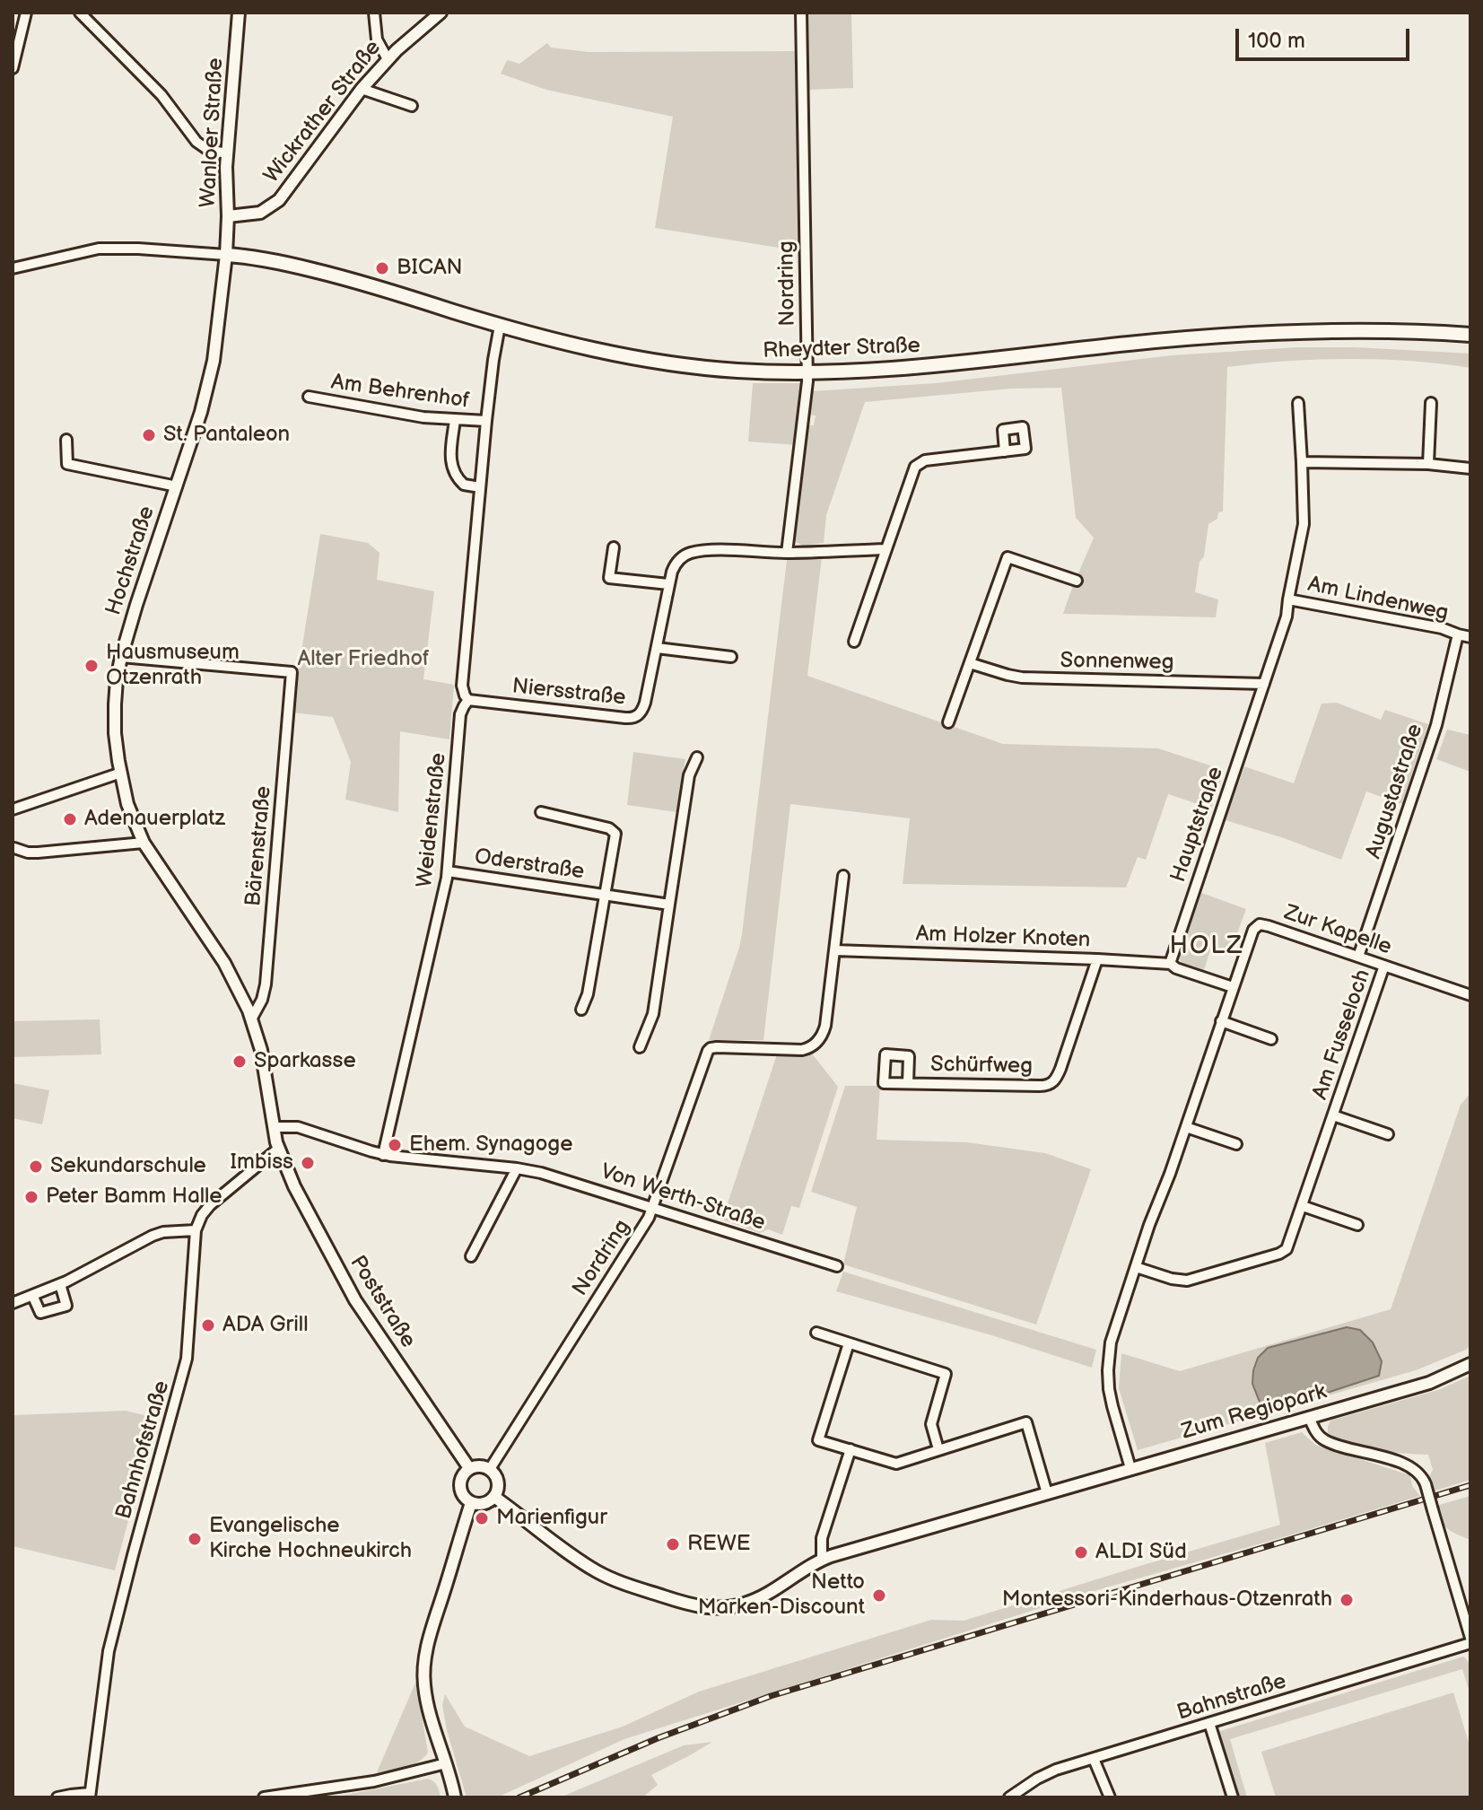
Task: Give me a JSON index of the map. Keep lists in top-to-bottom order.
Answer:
{
  "streets": {
    "main road": ["Rheydter Straße"],
    "street": [
      "Wickrather Straße",
      "Wanloer Straße",
      "Nordring",
      "Am Behrenhof",
      "Hochstraße",
      "Am Lindenweg",
      "Sonnenweg",
      "Niersstraße",
      "Augustastraße",
      "Weidenstraße",
      "Hauptstraße",
      "Bärenstraße",
      "Oderstraße",
      "Zur Kapelle",
      "Am Holzer Knoten",
      "Am Fusseloch",
      "Schürfweg",
      "Von Werth-Straße",
      "Poststraße",
      "Zum Regiopark",
      "Bahnhofstraße",
      "Bahnstraße"
    ]
  },
  "crossings": [
    ["Wickrather Straße", "Wanloer Straße"],
    ["Wanloer Straße", "Rheydter Straße"],
    ["Wanloer Straße", "Hochstraße"],
    ["Nordring", "Rheydter Straße"],
    ["Nordring", "Niersstraße"],
    ["Nordring", "Am Holzer Knoten"],
    ["Nordring", "Von Werth-Straße"],
    ["Nordring", "Poststraße"],
    ["Nordring", "Zum Regiopark"],
    ["Rheydter Straße", "Hochstraße"],
    ["Rheydter Straße", "Weidenstraße"],
    ["Am Behrenhof", "Weidenstraße"],
    ["Hochstraße", "Bärenstraße"],
    ["Hochstraße", "Von Werth-Straße"],
    ["Hochstraße", "Poststraße"],
    ["Hochstraße", "Bahnhofstraße"],
    ["Am Lindenweg", "Augustastraße"],
    ["Am Lindenweg", "Hauptstraße"],
    ["Sonnenweg", "Hauptstraße"],
    ["Niersstraße", "Weidenstraße"],
    ["Augustastraße", "Zur Kapelle"],
    ["Weidenstraße", "Oderstraße"],
    ["Weidenstraße", "Von Werth-Straße"],
    ["Hauptstraße", "Am Holzer Knoten"],
    ["Zur Kapelle", "Am Fusseloch"],
    ["Am Holzer Knoten", "Schürfweg"],
    ["Poststraße", "Zum Regiopark"],
    ["Poststraße", "Bahnhofstraße"]
  ],
  "districts": ["HOLZ"],
  "parks": ["Alter Friedhof"],
  "places": [
    "BICAN",
    "St. Pantaleon",
    "Hausmuseum Otzenrath",
    "Adenauerplatz",
    "Sparkasse",
    "Ehem. Synagoge",
    "Imbiss",
    "Sekundarschule",
    "Peter Bamm Halle",
    "ADA Grill",
    "Marienfigur",
    "Evangelische Kirche Hochneukirch",
    "REWE",
    "ALDI Süd",
    "Netto Marken-Discount",
    "Montessori-Kinderhaus-Otzenrath"
  ],
  "scale_bar": "100 m"
}
